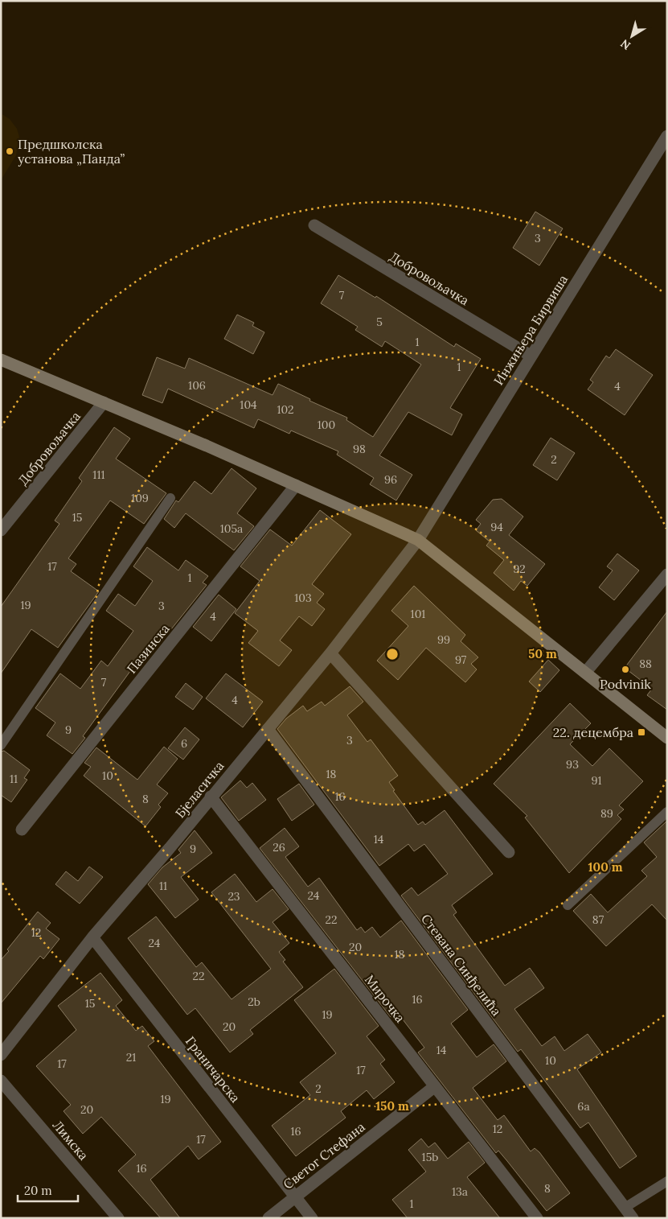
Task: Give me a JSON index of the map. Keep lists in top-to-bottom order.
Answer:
{
  "streets": {
    "street": [
      "Добровољачка",
      "Инжињера Бирвиша",
      "Пазинска",
      "Бјеласичка",
      "Стевана Синђелића",
      "Мирочка",
      "Граничарска",
      "Лимска",
      "Светог Стефана"
    ]
  },
  "crossings": [
    ["Добровољачка", "Инжињера Бирвиша"],
    ["Инжињера Бирвиша", "Бјеласичка"],
    ["Бјеласичка", "Стевана Синђелића"],
    ["Бјеласичка", "Мирочка"],
    ["Бјеласичка", "Граничарска"],
    ["Мирочка", "Светог Стефана"],
    ["Граничарска", "Светог Стефана"]
  ],
  "places": {
    "other": ["Предшколска установа „Панда”", "Podvinik"],
    "transit": ["22. децембра"]
  },
  "house_numbers": [
    "3",
    "7",
    "5",
    "1",
    "1",
    "106",
    "4",
    "104",
    "102",
    "100",
    "98",
    "2",
    "111",
    "96",
    "109",
    "15",
    "94",
    "105a",
    "17",
    "92",
    "1",
    "103",
    "19",
    "3",
    "101",
    "4",
    "99",
    "97",
    "88",
    "7",
    "4",
    "9",
    "3",
    "6",
    "93",
    "18",
    "10",
    "11",
    "91",
    "16",
    "8",
    "89",
    "14",
    "26",
    "9",
    "11",
    "24",
    "23",
    "22",
    "87",
    "12",
    "24",
    "20",
    "18",
    "22",
    "16",
    "2b",
    "15",
    "19",
    "20",
    "14",
    "21",
    "10",
    "17",
    "17",
    "2",
    "19",
    "6a",
    "20",
    "12",
    "16",
    "17",
    "15b",
    "16",
    "8",
    "13a",
    "1"
  ],
  "scale_bar": "20 m",
  "north": "bottom left",
  "rings": ["50 m", "100 m", "150 m"]
}
